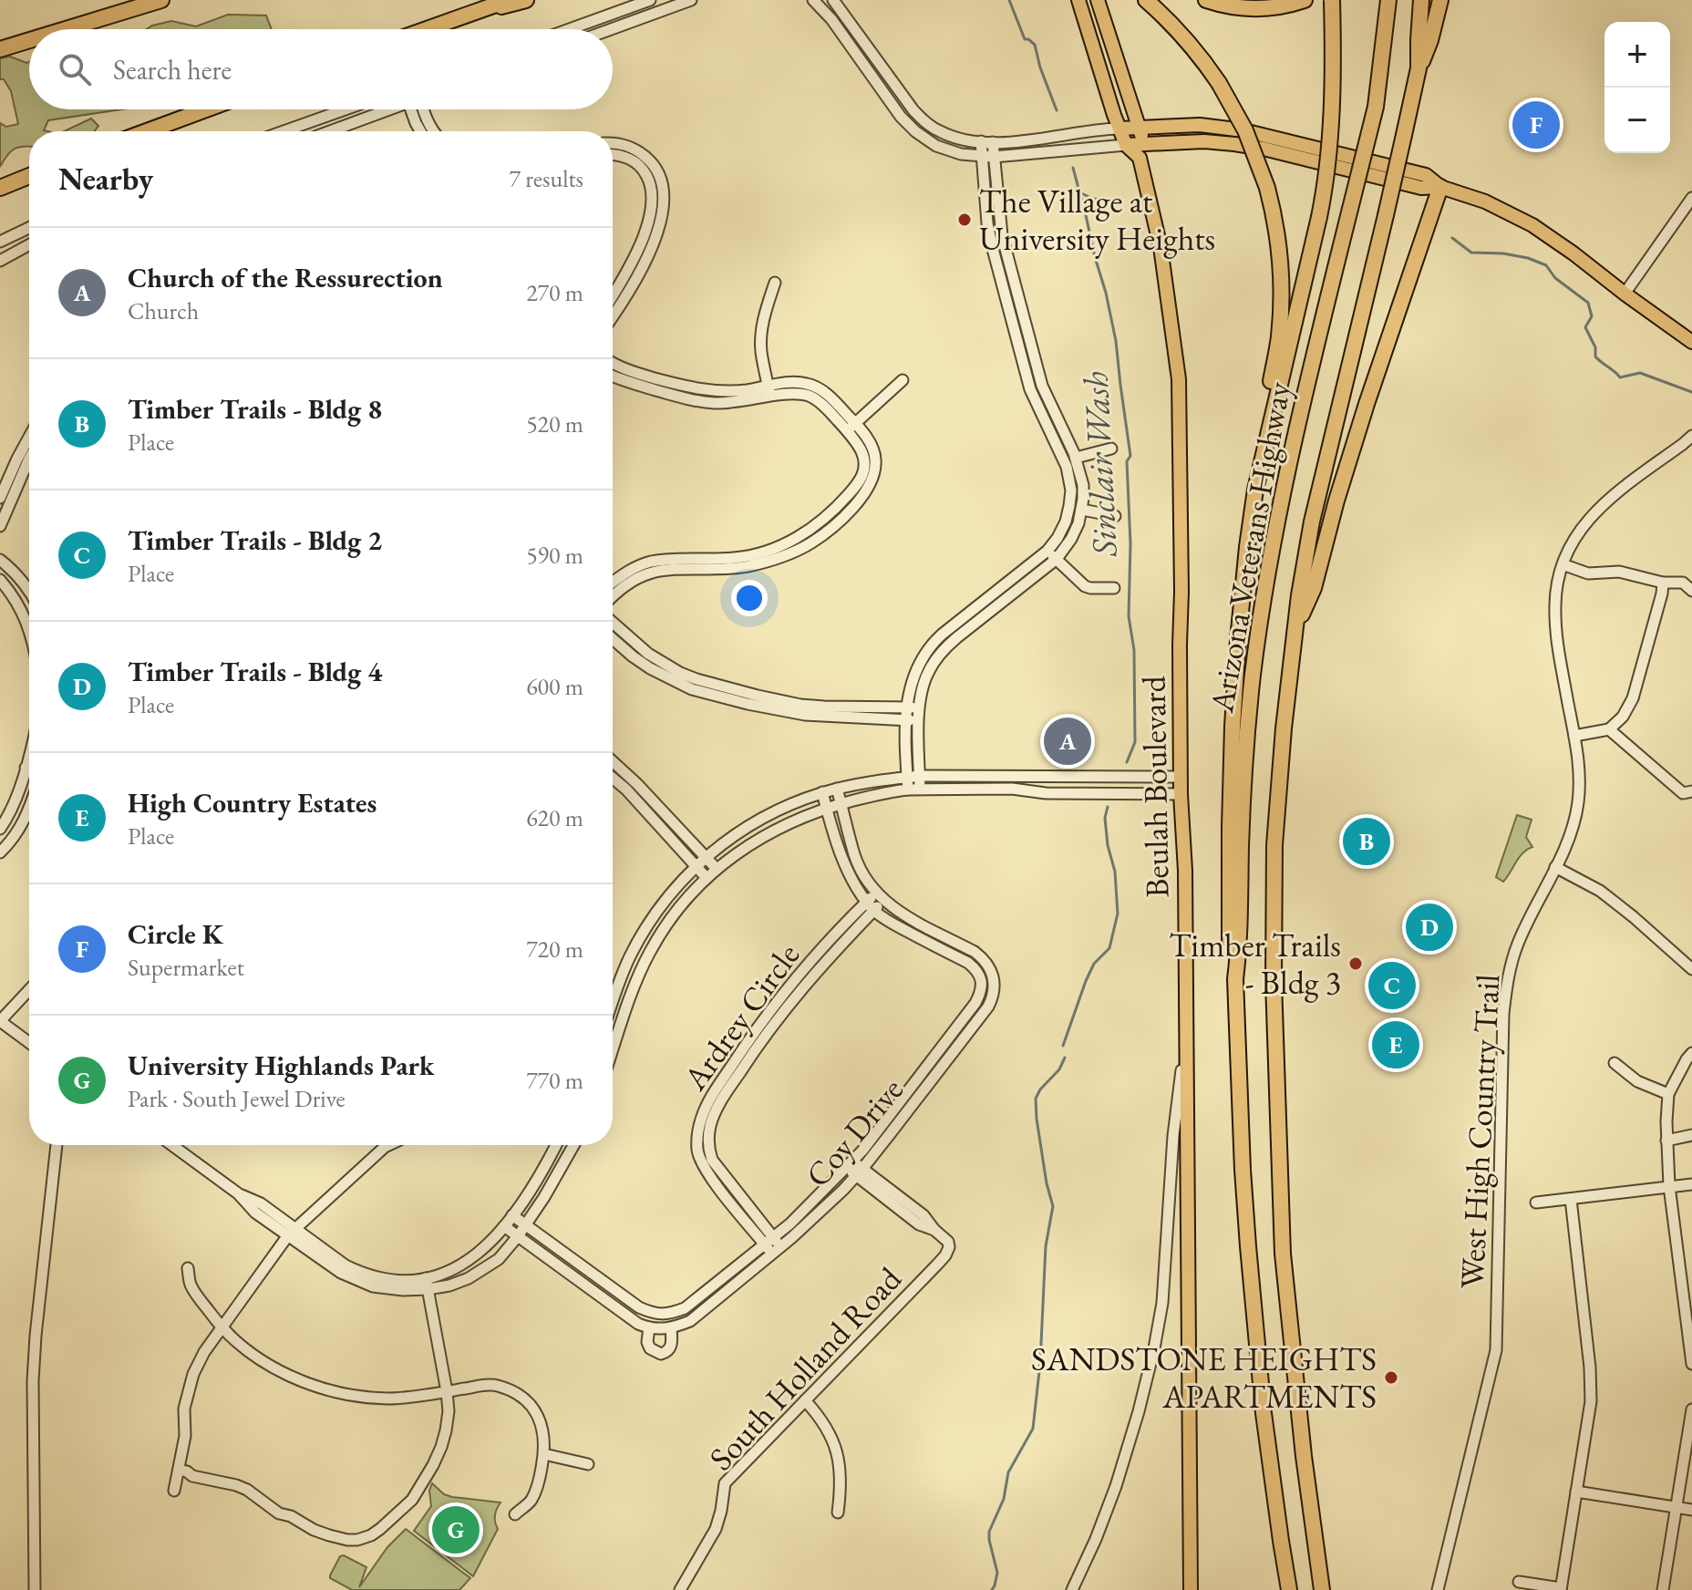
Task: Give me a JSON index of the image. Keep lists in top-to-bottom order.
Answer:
{
  "streets": {
    "highway": ["Arizona Veterans Highway"],
    "main road": ["Beulah Boulevard"],
    "street": [
      "Ardrey Circle",
      "West High Country Trail",
      "Coy Drive",
      "South Holland Road"
    ]
  },
  "crossings": [
    ["Ardrey Circle", "Coy Drive"],
    ["Coy Drive", "South Holland Road"]
  ],
  "water": ["Sinclair Wash"],
  "places": ["The Village at University Heights", "Timber Trails - Bldg 3", "SANDSTONE HEIGHTS APARTMENTS"],
  "page": {
    "map_buttons": ["+", "−"],
    "search": "Search here",
    "pins": [
      "F",
      "A",
      "B",
      "D",
      "C",
      "E",
      "G"
    ],
    "heading": ["Nearby", "7 results"],
    "list": [
      {
        "mark": "A",
        "name": "Church of the Ressurection",
        "note": "Church",
        "value": "270 m"
      },
      {
        "mark": "B",
        "name": "Timber Trails - Bldg 8",
        "note": "Place",
        "value": "520 m"
      },
      {
        "mark": "C",
        "name": "Timber Trails - Bldg 2",
        "note": "Place",
        "value": "590 m"
      },
      {
        "mark": "D",
        "name": "Timber Trails - Bldg 4",
        "note": "Place",
        "value": "600 m"
      },
      {
        "mark": "E",
        "name": "High Country Estates",
        "note": "Place",
        "value": "620 m"
      },
      {
        "mark": "F",
        "name": "Circle K",
        "note": "Supermarket",
        "value": "720 m"
      },
      {
        "mark": "G",
        "name": "University Highlands Park",
        "note": "Park · South Jewel Drive",
        "value": "770 m"
      }
    ]
  }
}
